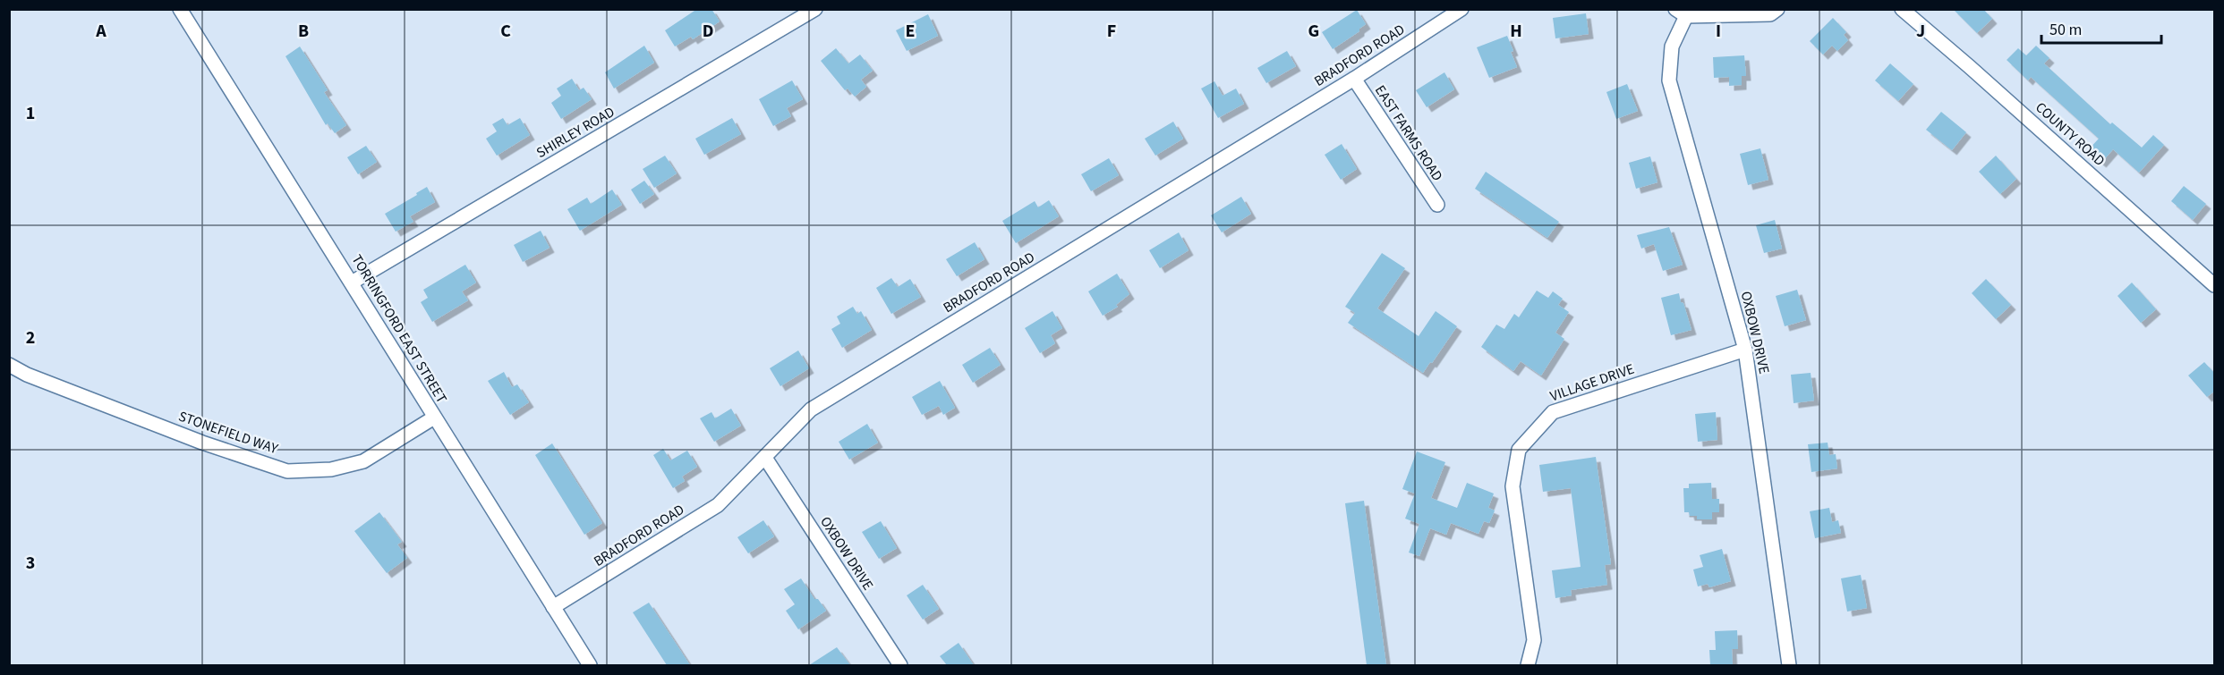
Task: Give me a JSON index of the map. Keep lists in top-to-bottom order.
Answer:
{
  "streets": {
    "street": [
      "BRADFORD ROAD",
      "SHIRLEY ROAD",
      "EAST FARMS ROAD",
      "COUNTY ROAD",
      "TORRINGFORD EAST STREET",
      "OXBOW DRIVE",
      "VILLAGE DRIVE",
      "STONEFIELD WAY"
    ]
  },
  "crossings": [
    ["BRADFORD ROAD", "EAST FARMS ROAD"],
    ["BRADFORD ROAD", "TORRINGFORD EAST STREET"],
    ["BRADFORD ROAD", "OXBOW DRIVE"],
    ["SHIRLEY ROAD", "TORRINGFORD EAST STREET"],
    ["TORRINGFORD EAST STREET", "STONEFIELD WAY"],
    ["OXBOW DRIVE", "VILLAGE DRIVE"]
  ],
  "scale_bar": "50 m",
  "grid": {
    "columns": [
      "A",
      "B",
      "C",
      "D",
      "E",
      "F",
      "G",
      "H",
      "I",
      "J"
    ],
    "rows": ["1", "2", "3"]
  }
}
